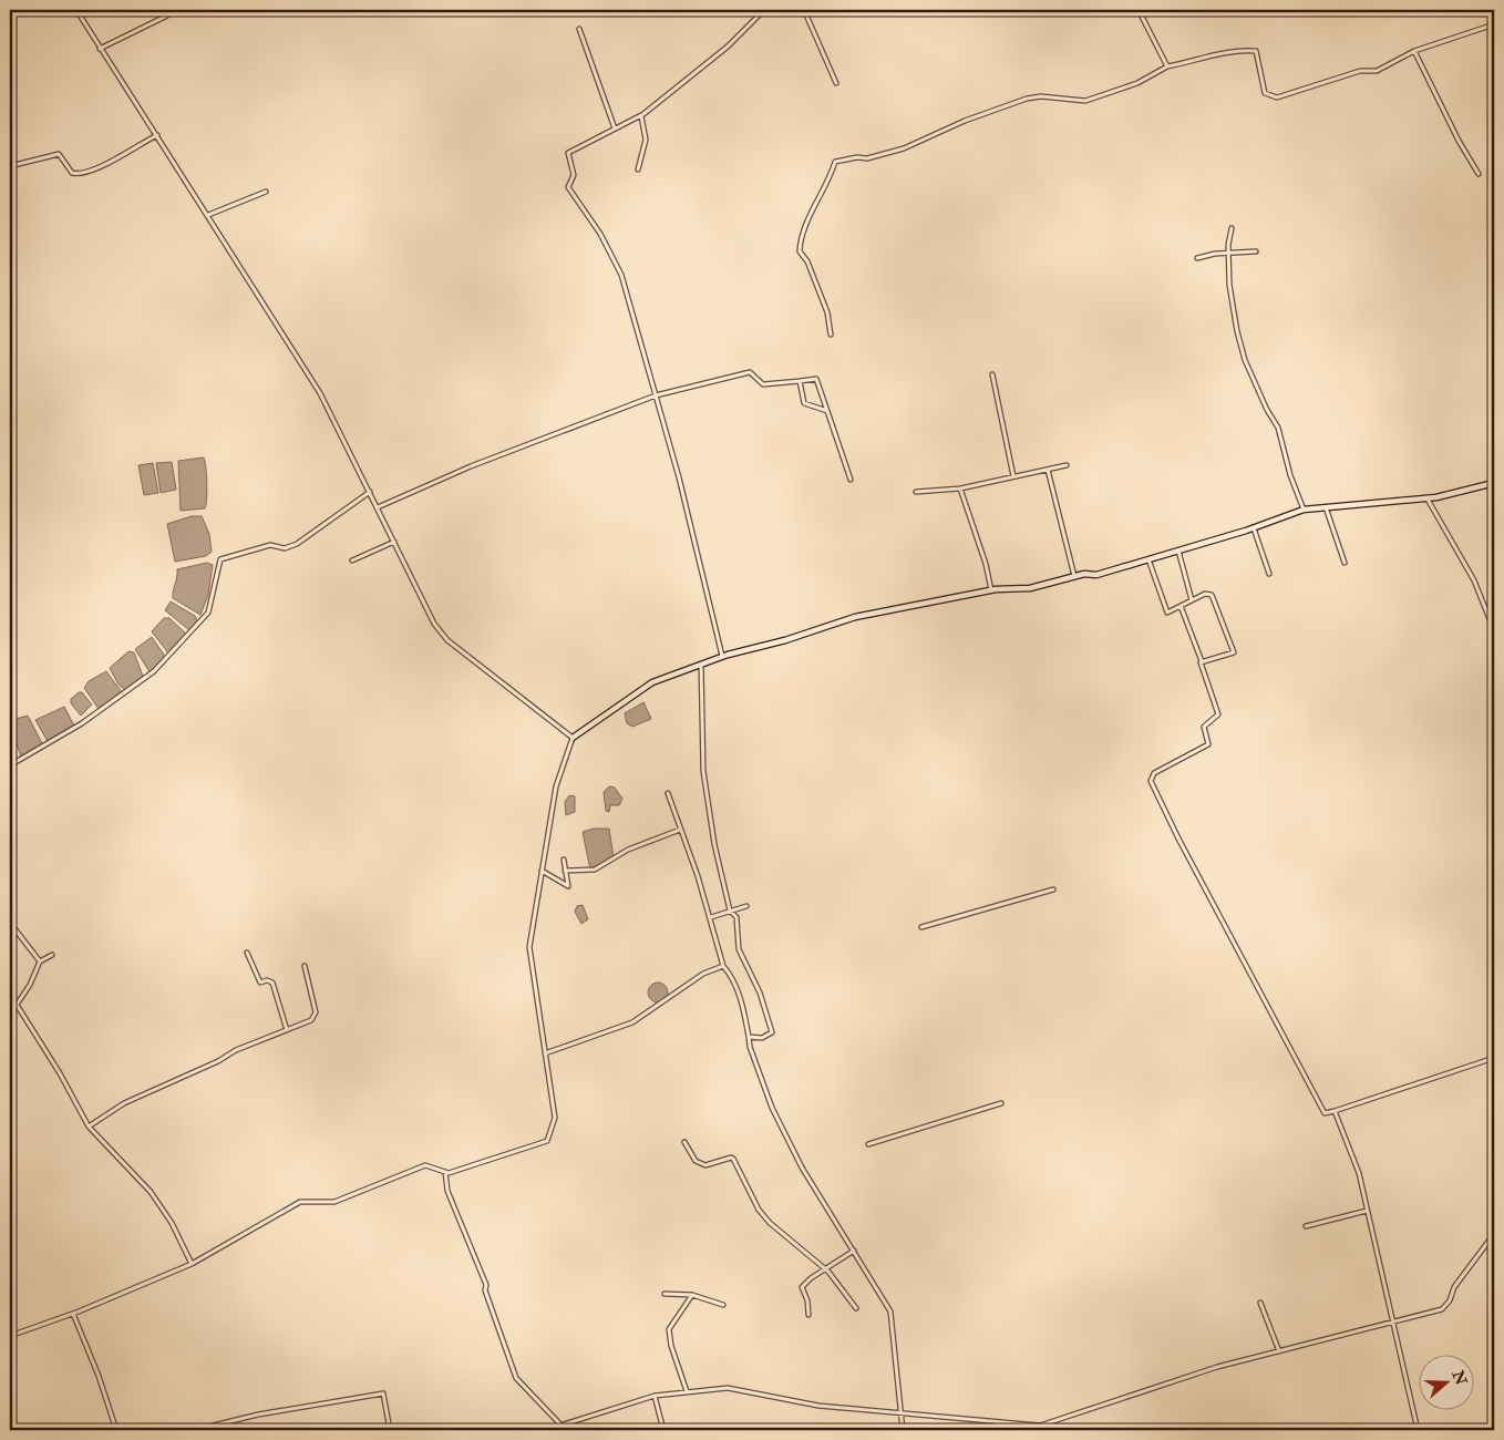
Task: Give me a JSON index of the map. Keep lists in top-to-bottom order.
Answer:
{
  "north": "right"
}
